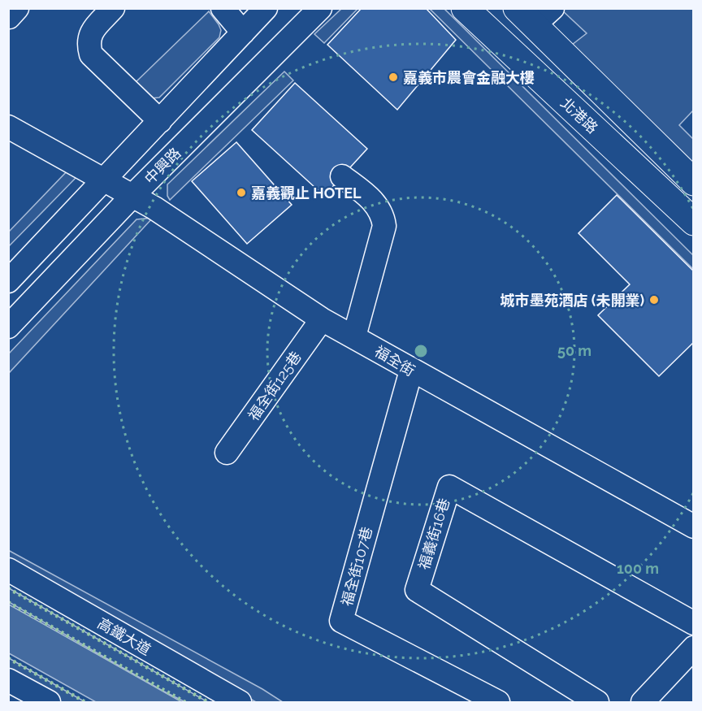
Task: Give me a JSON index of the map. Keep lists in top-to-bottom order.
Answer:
{
  "streets": {
    "main road": ["北港路"],
    "street": [
      "中興路",
      "福全街",
      "福全街125巷",
      "福義街16巷",
      "福全街107巷",
      "高鐵大道"
    ]
  },
  "crossings": [
    ["中興路", "福全街"],
    ["福全街", "福全街125巷"],
    ["福全街", "福全街107巷"]
  ],
  "places": ["嘉義市農會金融大樓", "嘉義觀止 HOTEL", "城市墨苑酒店 (未開業)"],
  "rings": ["50 m", "100 m"]
}
